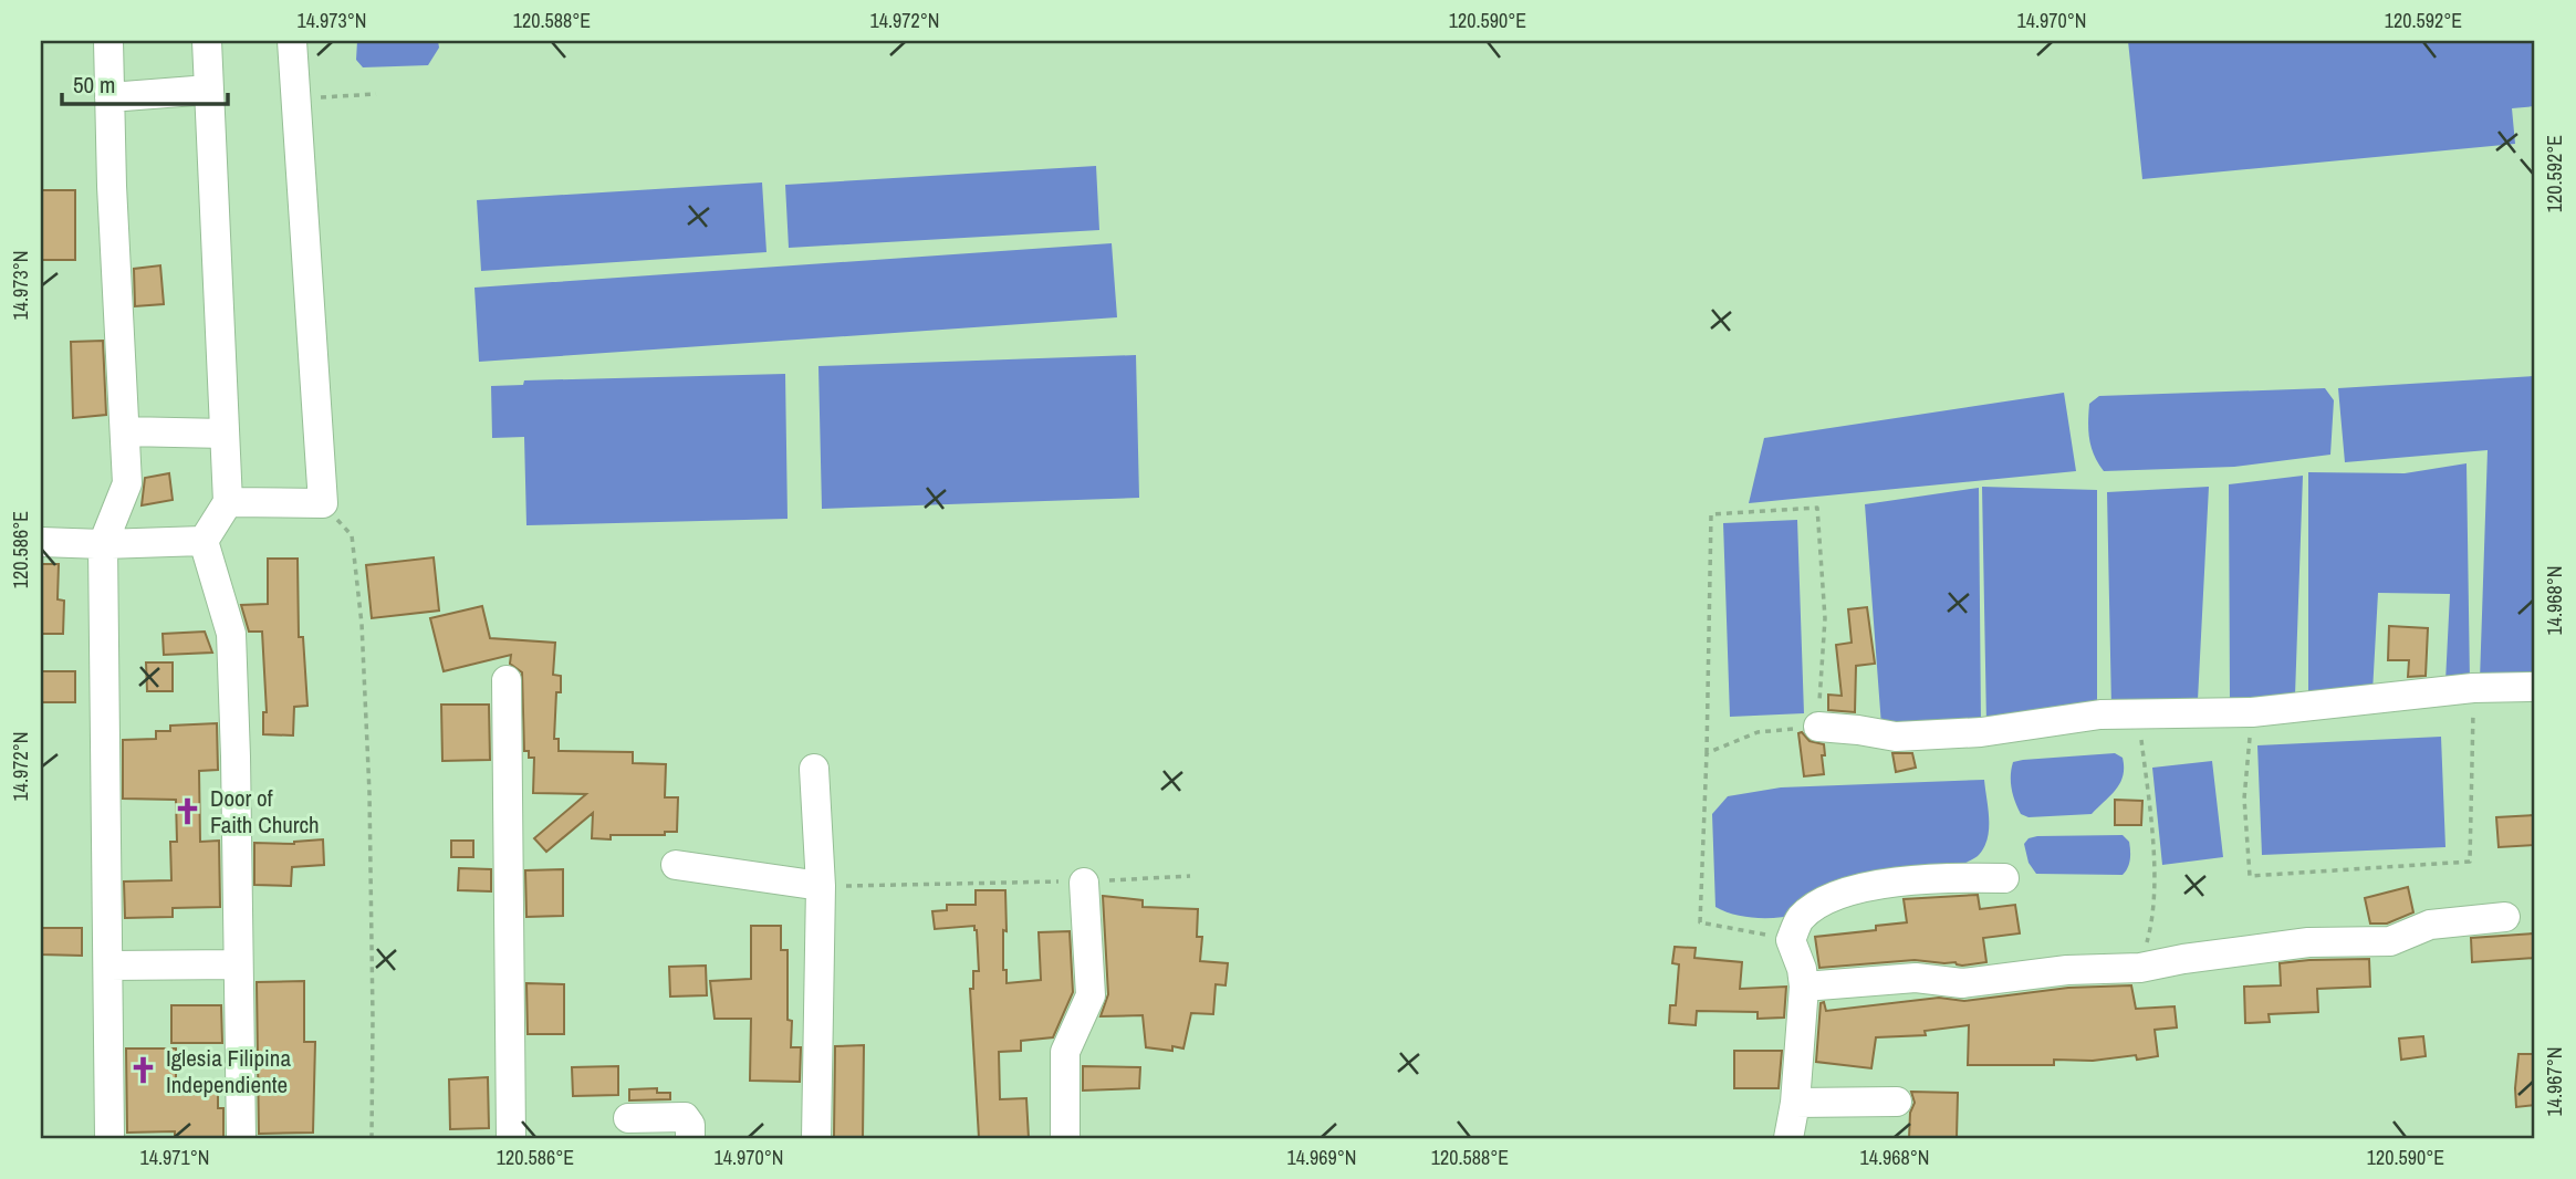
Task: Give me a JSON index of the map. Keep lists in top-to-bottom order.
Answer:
{
  "places": {
    "church": ["Door of Faith Church", "Iglesia Filipina Independiente"]
  },
  "scale_bar": "50 m",
  "coordinates": [
    "14.973°N",
    "120.588°E",
    "14.972°N",
    "120.590°E",
    "14.970°N",
    "120.592°E",
    "120.586°E",
    "14.968°N",
    "14.967°N",
    "14.971°N",
    "14.969°N"
  ]
}
